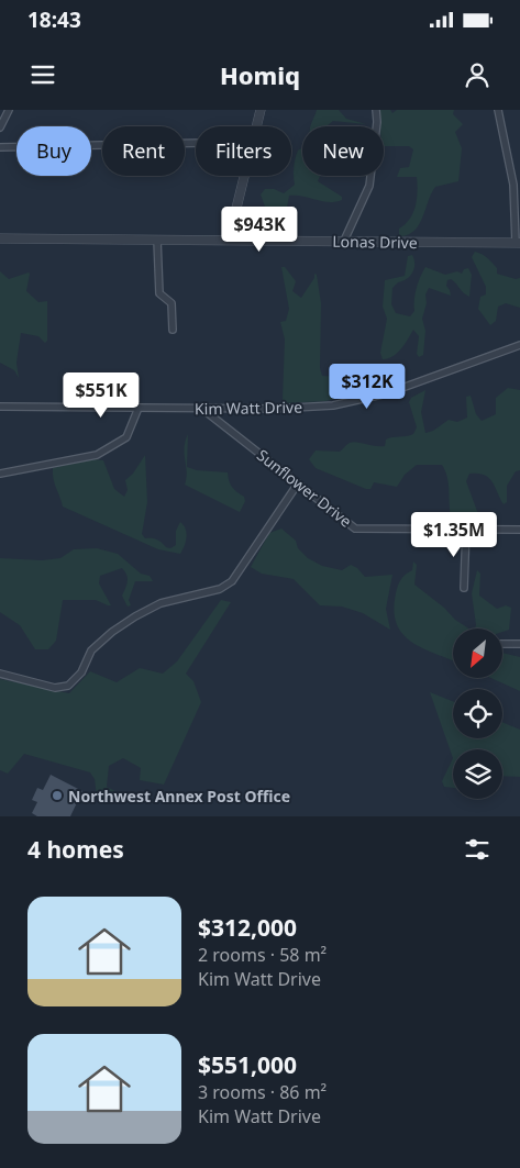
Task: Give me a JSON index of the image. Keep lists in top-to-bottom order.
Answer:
{
  "streets": {
    "street": ["Lonas Drive", "Kim Watt Drive", "Sunflower Drive"]
  },
  "crossings": [
    ["Kim Watt Drive", "Sunflower Drive"]
  ],
  "places": ["Northwest Annex Post Office"],
  "north": "bottom left",
  "page": {
    "status": "18:43",
    "header": "Homiq",
    "chip": [
      "Buy",
      "Rent",
      "Filters",
      "New"
    ],
    "price": [
      "$943K",
      "$312K",
      "$551K",
      "$1.35M"
    ],
    "heading": "4 homes",
    "list": [
      {
        "name": "$312,000",
        "note": "2 rooms · 58 m² · Kim Watt Drive"
      },
      {
        "name": "$551,000",
        "note": "3 rooms · 86 m² · Kim Watt Drive"
      }
    ]
  }
}
